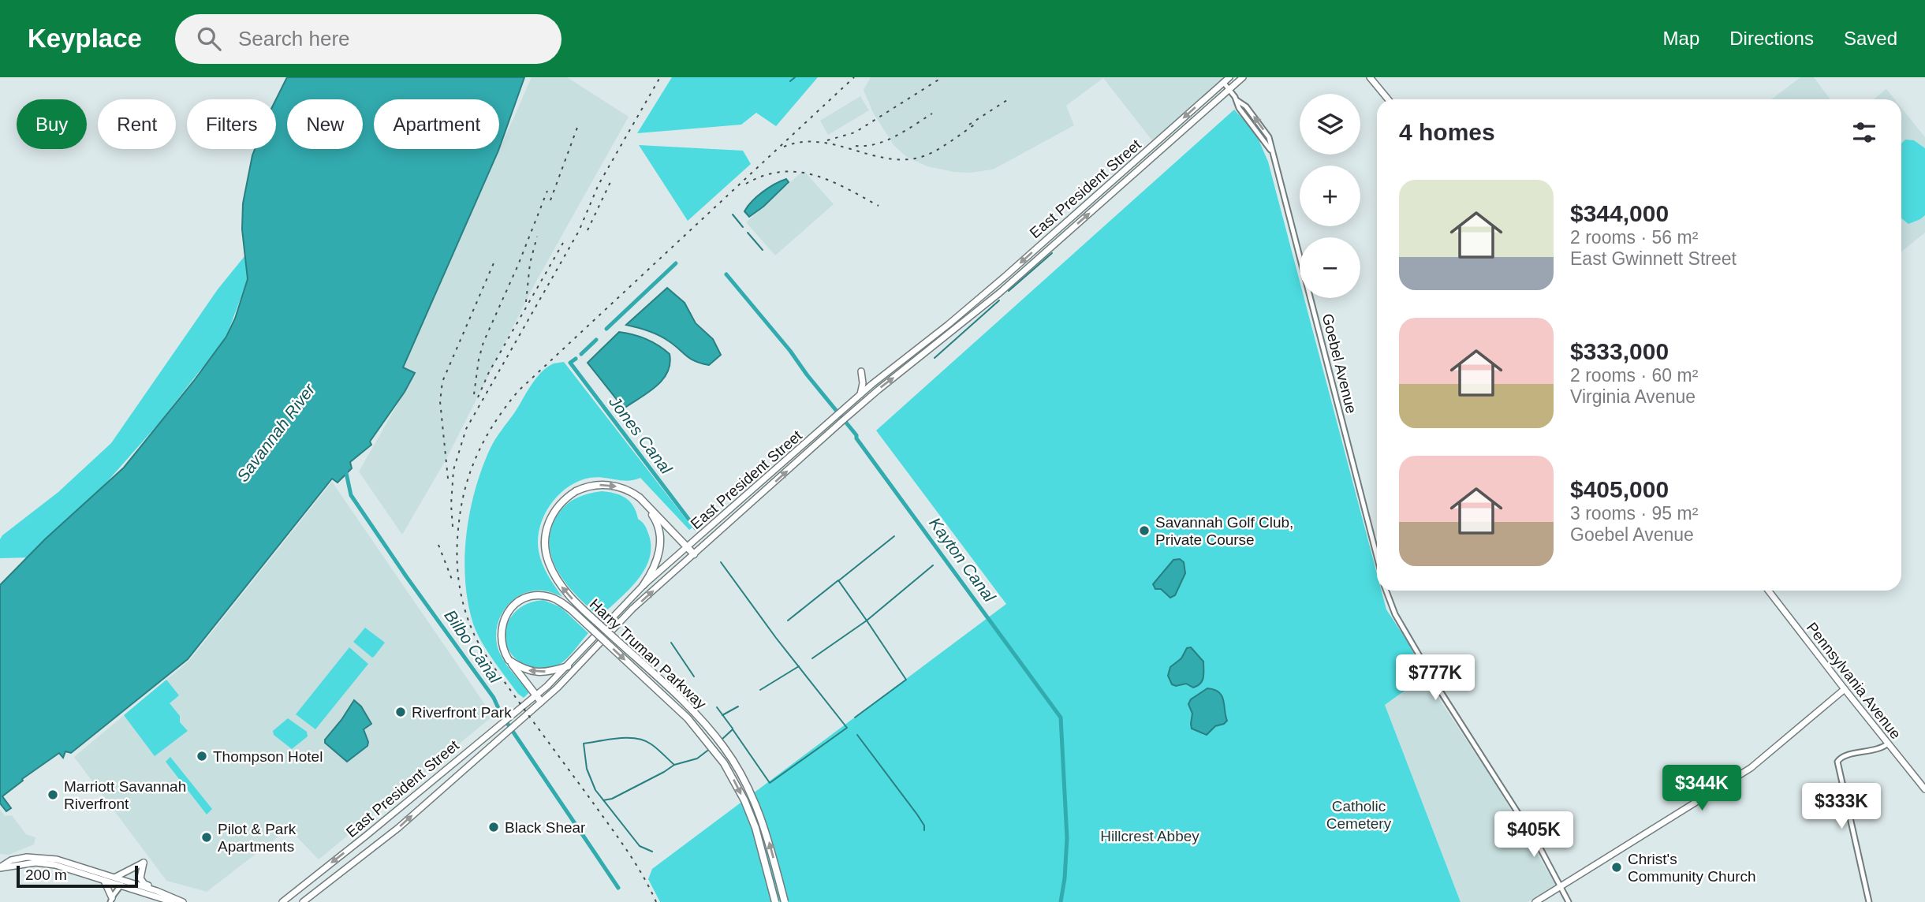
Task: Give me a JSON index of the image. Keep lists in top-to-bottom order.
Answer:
{
  "streets": {
    "highway": ["Harry Truman Parkway"],
    "main road": ["East President Street", "Pennsylvania Avenue"],
    "street": ["Goebel Avenue"]
  },
  "crossings": [
    ["East President Street", "Goebel Avenue"]
  ],
  "water": [
    "Savannah River",
    "Jones Canal",
    "Kayton Canal",
    "Bilbo Canal"
  ],
  "parks": ["Catholic Cemetery", "Hillcrest Abbey"],
  "places": [
    "Savannah Golf Club, Private Course",
    "Riverfront Park",
    "Thompson Hotel",
    "Marriott Savannah Riverfront",
    "Black Shear",
    "Pilot & Park Apartments",
    "Christ's Community Church"
  ],
  "scale_bar": "200 m",
  "page": {
    "header": "Keyplace",
    "search": "Search here",
    "nav": ["Map", "Directions", "Saved"],
    "map_buttons": ["+", "−"],
    "chip": [
      "Buy",
      "Rent",
      "Filters",
      "New",
      "Apartment"
    ],
    "heading": "4 homes",
    "list": [
      {
        "name": "$344,000",
        "note": "2 rooms · 56 m² · East Gwinnett Street"
      },
      {
        "name": "$333,000",
        "note": "2 rooms · 60 m² · Virginia Avenue"
      },
      {
        "name": "$405,000",
        "note": "3 rooms · 95 m² · Goebel Avenue"
      }
    ],
    "price": [
      "$777K",
      "$344K",
      "$333K",
      "$405K"
    ],
    "scale": "200 m"
  }
}
